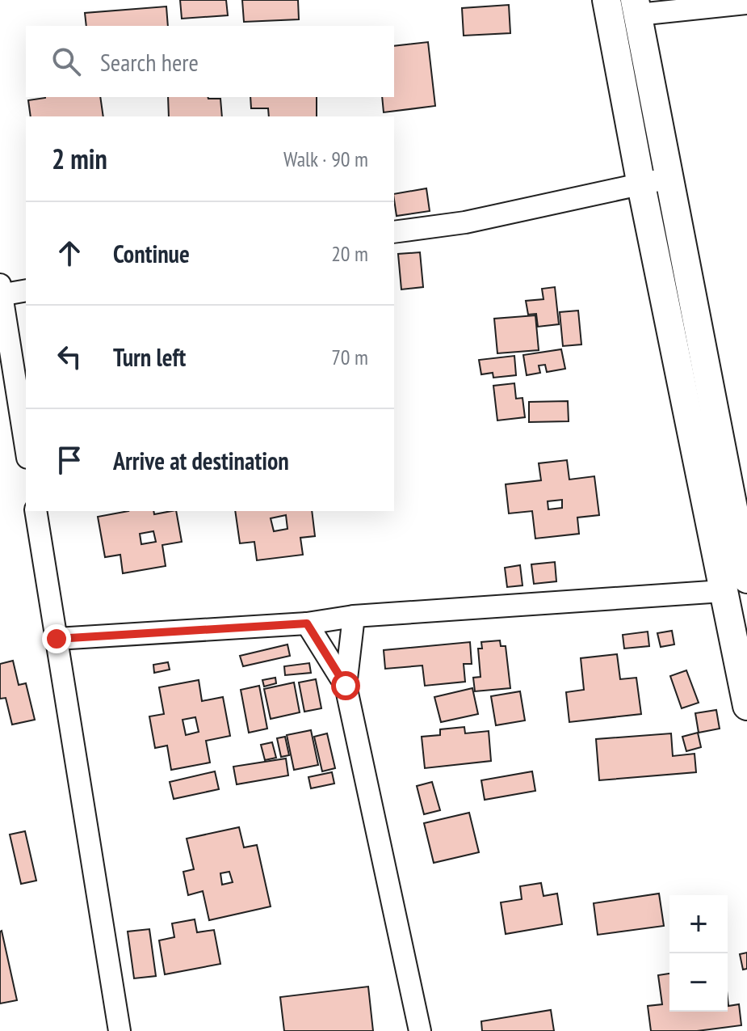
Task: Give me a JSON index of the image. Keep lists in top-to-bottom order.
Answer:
{
  "page": {
    "search": "Search here",
    "heading": ["2 min", "Walk · 90 m"],
    "list": [
      ["Continue", "20 m"],
      ["Turn left", "70 m"],
      "Arrive at destination"
    ],
    "map_buttons": ["+", "−"]
  }
}
